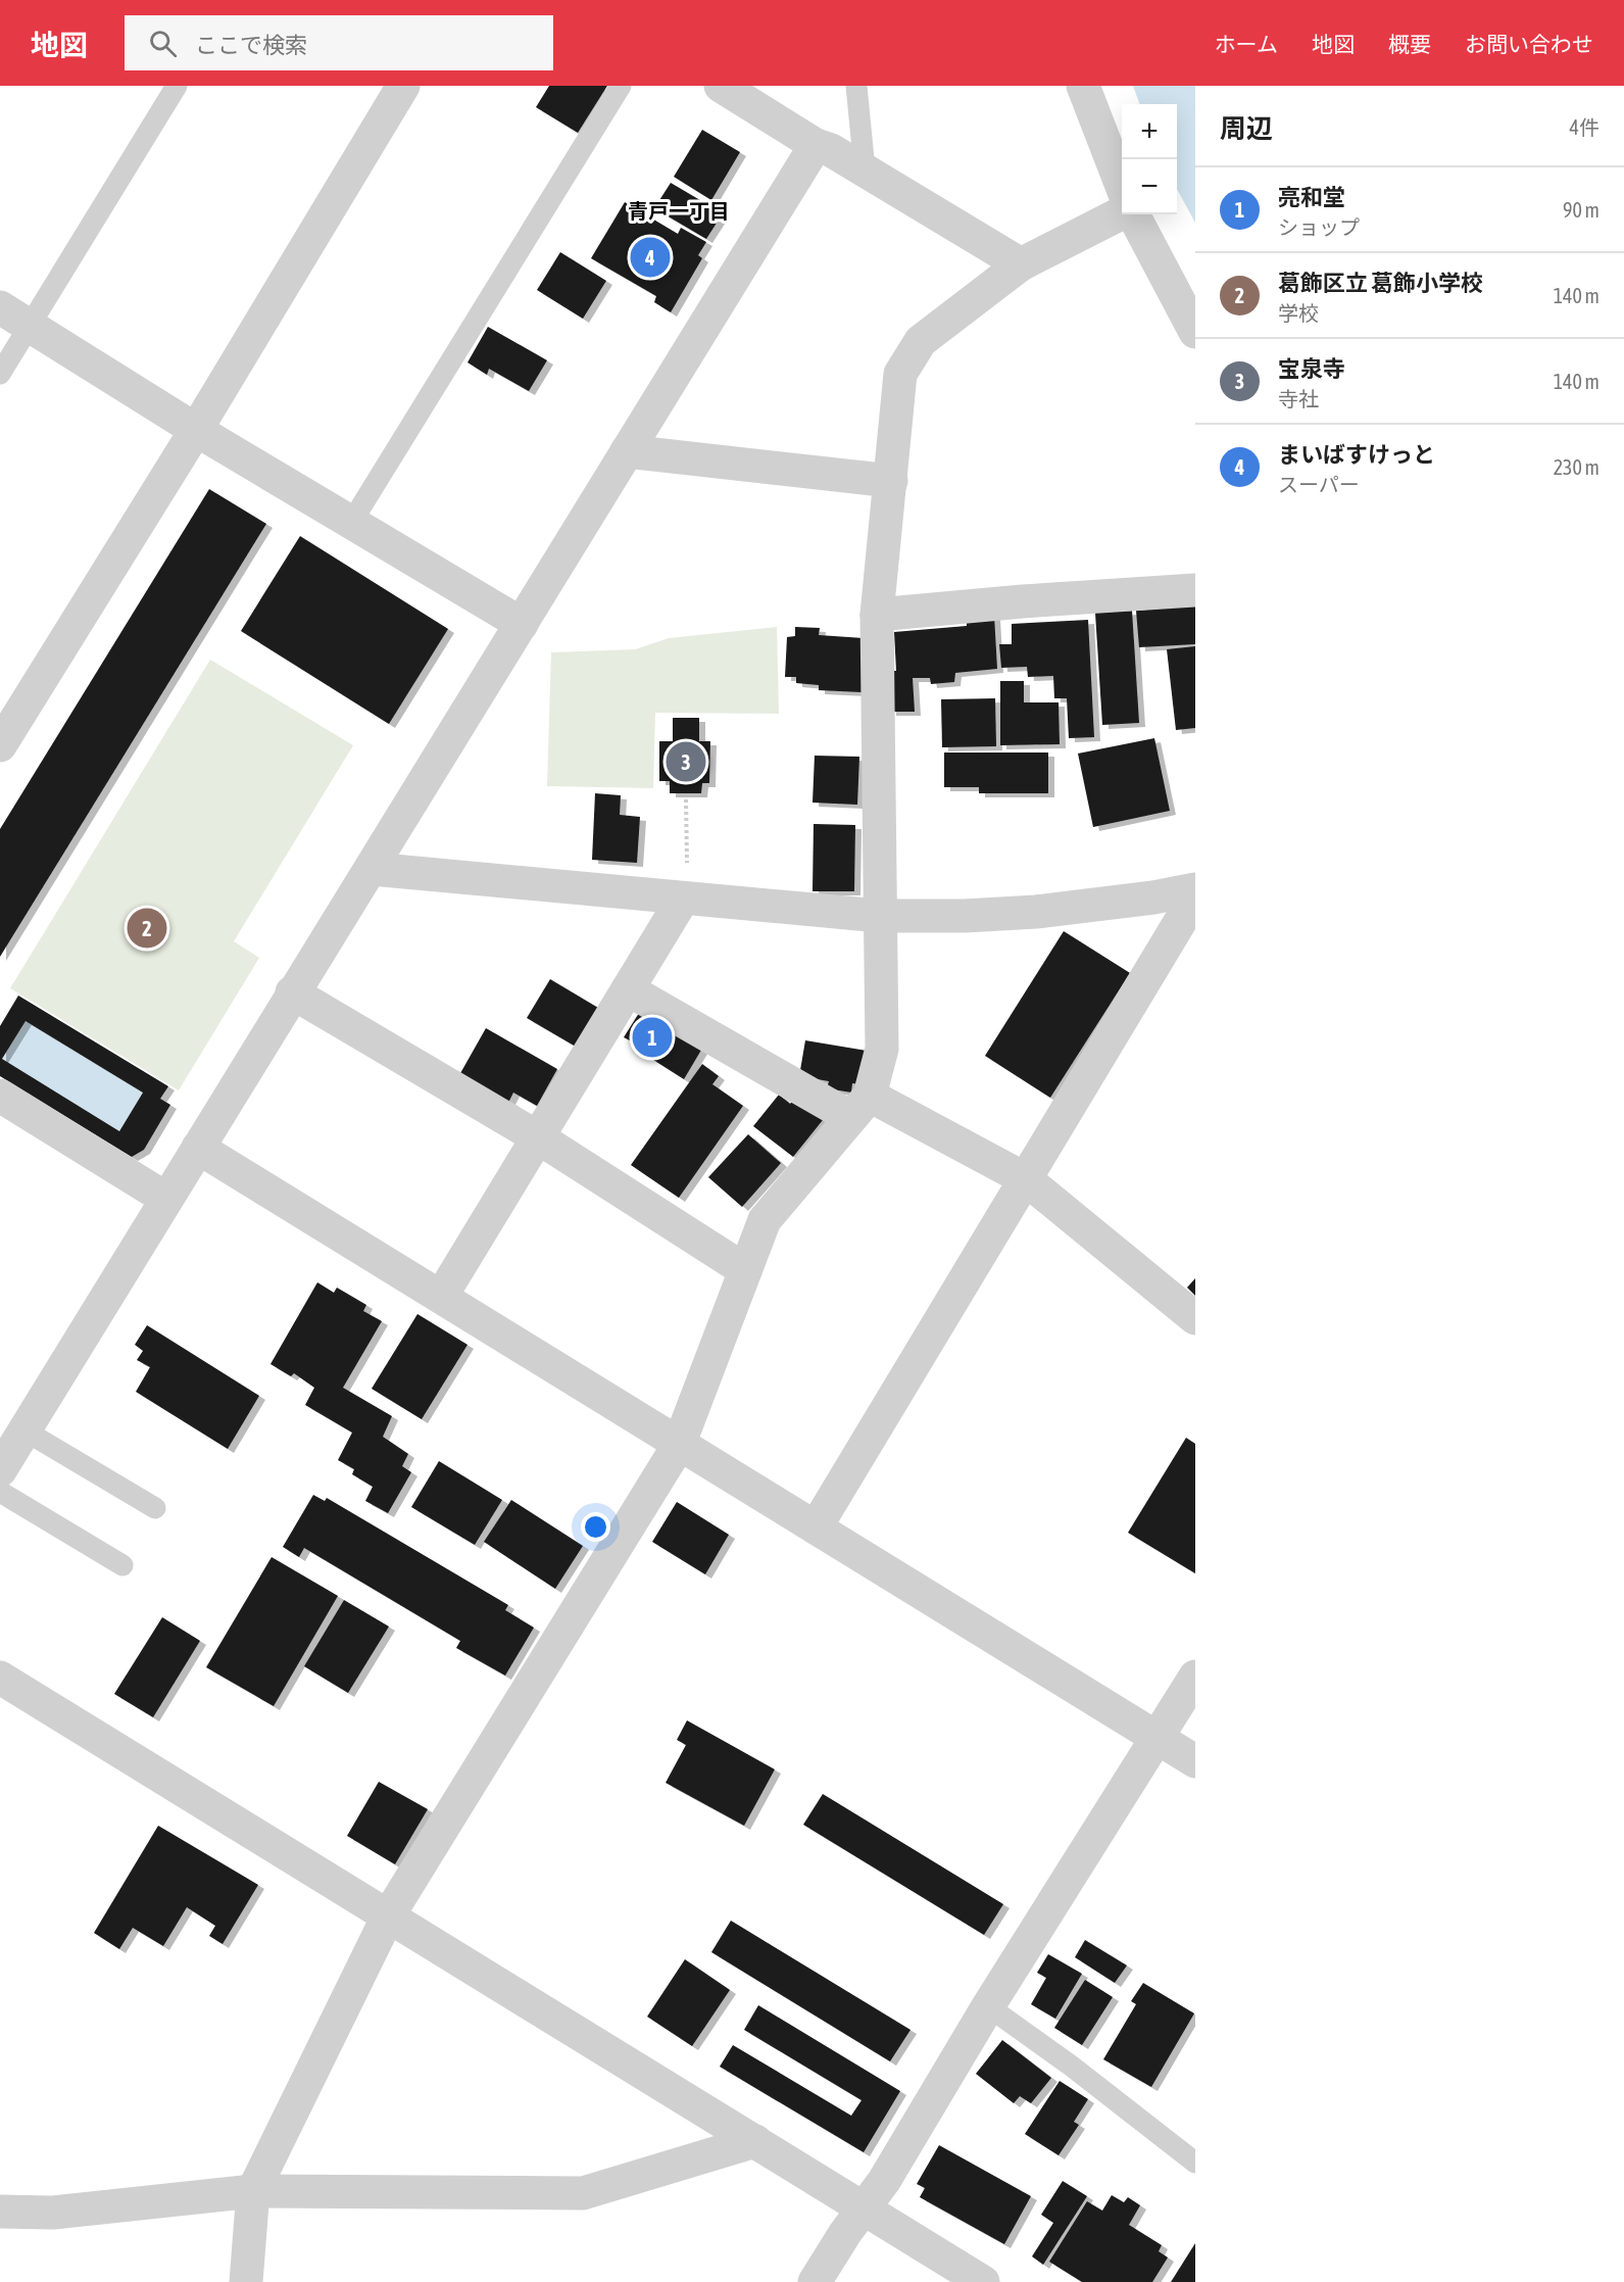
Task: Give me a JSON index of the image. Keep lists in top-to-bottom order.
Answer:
{
  "districts": ["青戸一丁目"],
  "page": {
    "header": "地図",
    "search": "ここで検索",
    "nav": [
      "ホーム",
      "地図",
      "概要",
      "お問い合わせ"
    ],
    "heading": ["周辺", "4件"],
    "map_buttons": ["+", "−"],
    "list": [
      {
        "mark": "1",
        "name": "亮和堂",
        "note": "ショップ",
        "value": "90 m"
      },
      {
        "mark": "2",
        "name": "葛飾区立 葛飾小学校",
        "note": "学校",
        "value": "140 m"
      },
      {
        "mark": "3",
        "name": "宝泉寺",
        "note": "寺社",
        "value": "140 m"
      },
      {
        "mark": "4",
        "name": "まいばすけっと",
        "note": "スーパー",
        "value": "230 m"
      }
    ],
    "pins": [
      "4",
      "3",
      "2",
      "1"
    ]
  }
}
